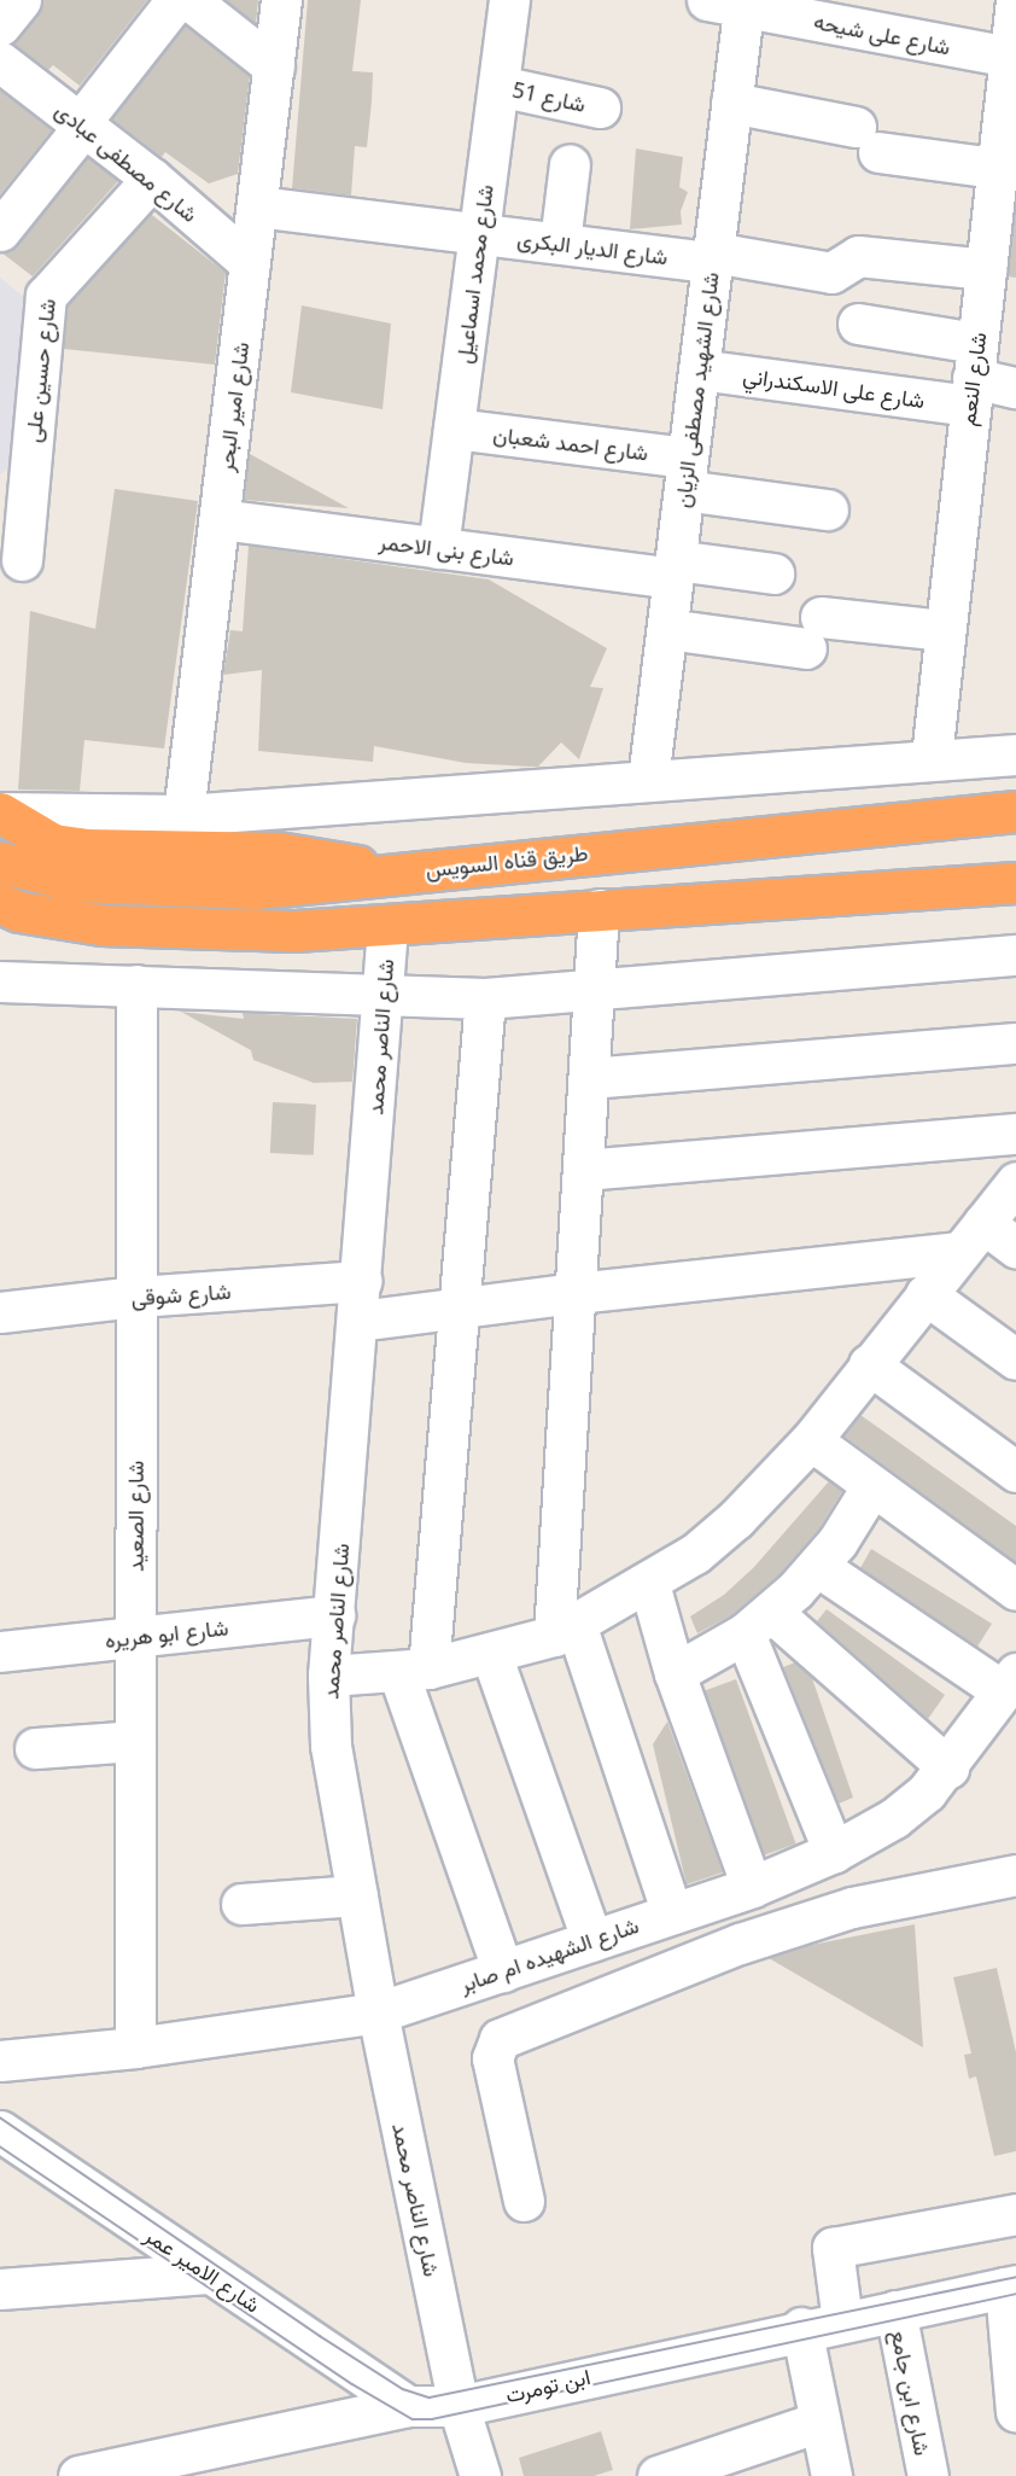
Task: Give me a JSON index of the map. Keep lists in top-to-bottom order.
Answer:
{
  "streets": {
    "highway": ["طريق قناه السويس"],
    "street": [
      "شارع على شيحه",
      "شارع 51",
      "شارع مصطفى عبادى",
      "شارع الديار البكرى",
      "شارع محمد اسماعيل",
      "شارع حسين على",
      "شارع النعم",
      "شارع على الاسكندراني",
      "شارع الشهيد مصطفى الزيان",
      "شارع امير البحر",
      "شارع احمد شعبان",
      "شارع بنى الاحمر",
      "شارع الناصر محمد",
      "شارع شوقى",
      "شارع الصعيد",
      "شارع ابو هريره",
      "شارع الشهيده ام صابر",
      "شارع الامير عمر",
      "ابن تومرت",
      "شارع ابن جامع"
    ]
  },
  "crossings": [
    ["شارع على شيحه", "شارع النعم"],
    ["شارع على شيحه", "شارع الشهيد مصطفى الزيان"],
    ["شارع 51", "شارع محمد اسماعيل"],
    ["شارع مصطفى عبادى", "شارع حسين على"],
    ["شارع مصطفى عبادى", "شارع امير البحر"],
    ["شارع الديار البكرى", "شارع محمد اسماعيل"],
    ["شارع الديار البكرى", "شارع النعم"],
    ["شارع الديار البكرى", "شارع الشهيد مصطفى الزيان"],
    ["شارع الديار البكرى", "شارع امير البحر"],
    ["شارع محمد اسماعيل", "شارع احمد شعبان"],
    ["شارع محمد اسماعيل", "شارع بنى الاحمر"],
    ["شارع النعم", "شارع على الاسكندراني"],
    ["شارع على الاسكندراني", "شارع الشهيد مصطفى الزيان"],
    ["شارع الشهيد مصطفى الزيان", "شارع احمد شعبان"],
    ["شارع الشهيد مصطفى الزيان", "شارع بنى الاحمر"],
    ["شارع امير البحر", "شارع بنى الاحمر"],
    ["شارع الناصر محمد", "شارع شوقى"],
    ["شارع الناصر محمد", "شارع ابو هريره"],
    ["شارع الناصر محمد", "شارع الشهيده ام صابر"],
    ["شارع الناصر محمد", "ابن تومرت"],
    ["شارع شوقى", "شارع الصعيد"],
    ["شارع الصعيد", "شارع ابو هريره"],
    ["شارع الصعيد", "شارع الشهيده ام صابر"],
    ["شارع الامير عمر", "ابن تومرت"],
    ["ابن تومرت", "شارع ابن جامع"]
  ]
}
